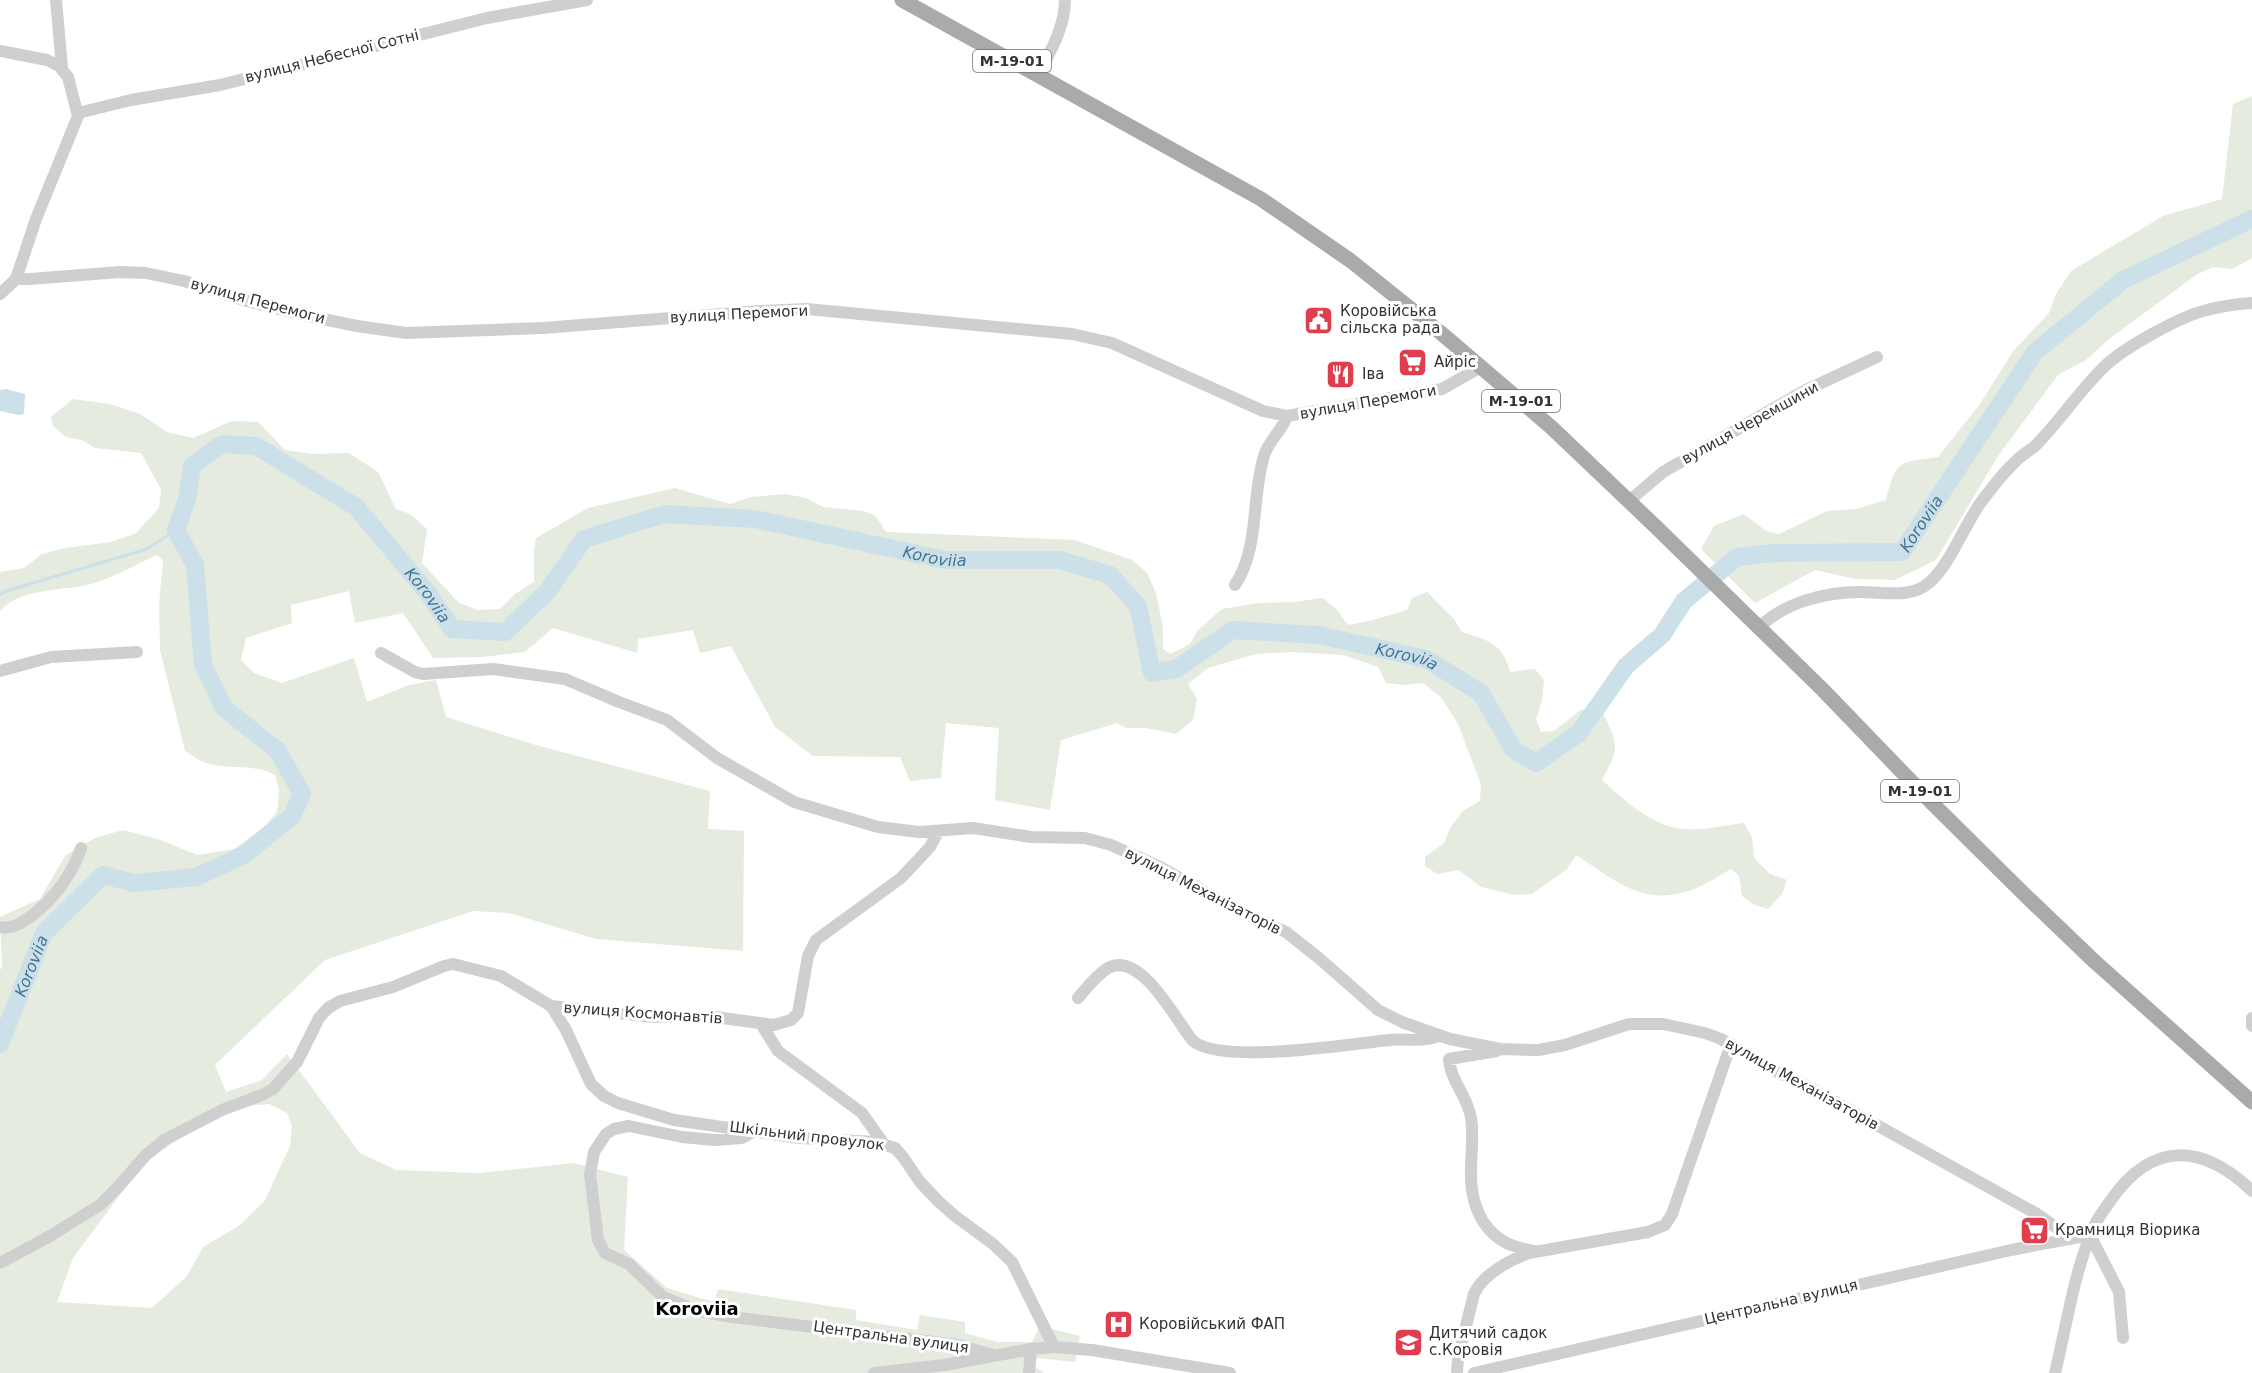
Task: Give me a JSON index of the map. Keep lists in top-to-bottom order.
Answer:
{
  "streets": {
    "main road": ["М-19-01"],
    "street": [
      "вулиця Небесної Сотні",
      "вулиця Перемоги",
      "вулиця Черемшини",
      "вулиця Механізаторів",
      "вулиця Космонавтів",
      "Шкільний провулок",
      "Центральна вулиця"
    ]
  },
  "crossings": [
    ["М-19-01", "вулиця Перемоги"],
    ["М-19-01", "вулиця Черемшини"],
    ["вулиця Механізаторів", "вулиця Космонавтів"],
    ["вулиця Механізаторів", "Центральна вулиця"],
    ["вулиця Космонавтів", "Шкільний провулок"],
    ["Шкільний провулок", "Центральна вулиця"]
  ],
  "districts": ["Koroviia"],
  "water": ["Koroviia"],
  "places": {
    "public building": ["Коровійська сільска рада"],
    "supermarket": ["Айріс", "Крамниця Віорика"],
    "restaurant": ["Іва"],
    "hospital": ["Коровійський ФАП"],
    "school or university": ["Дитячий садок с.Коровія"]
  }
}
